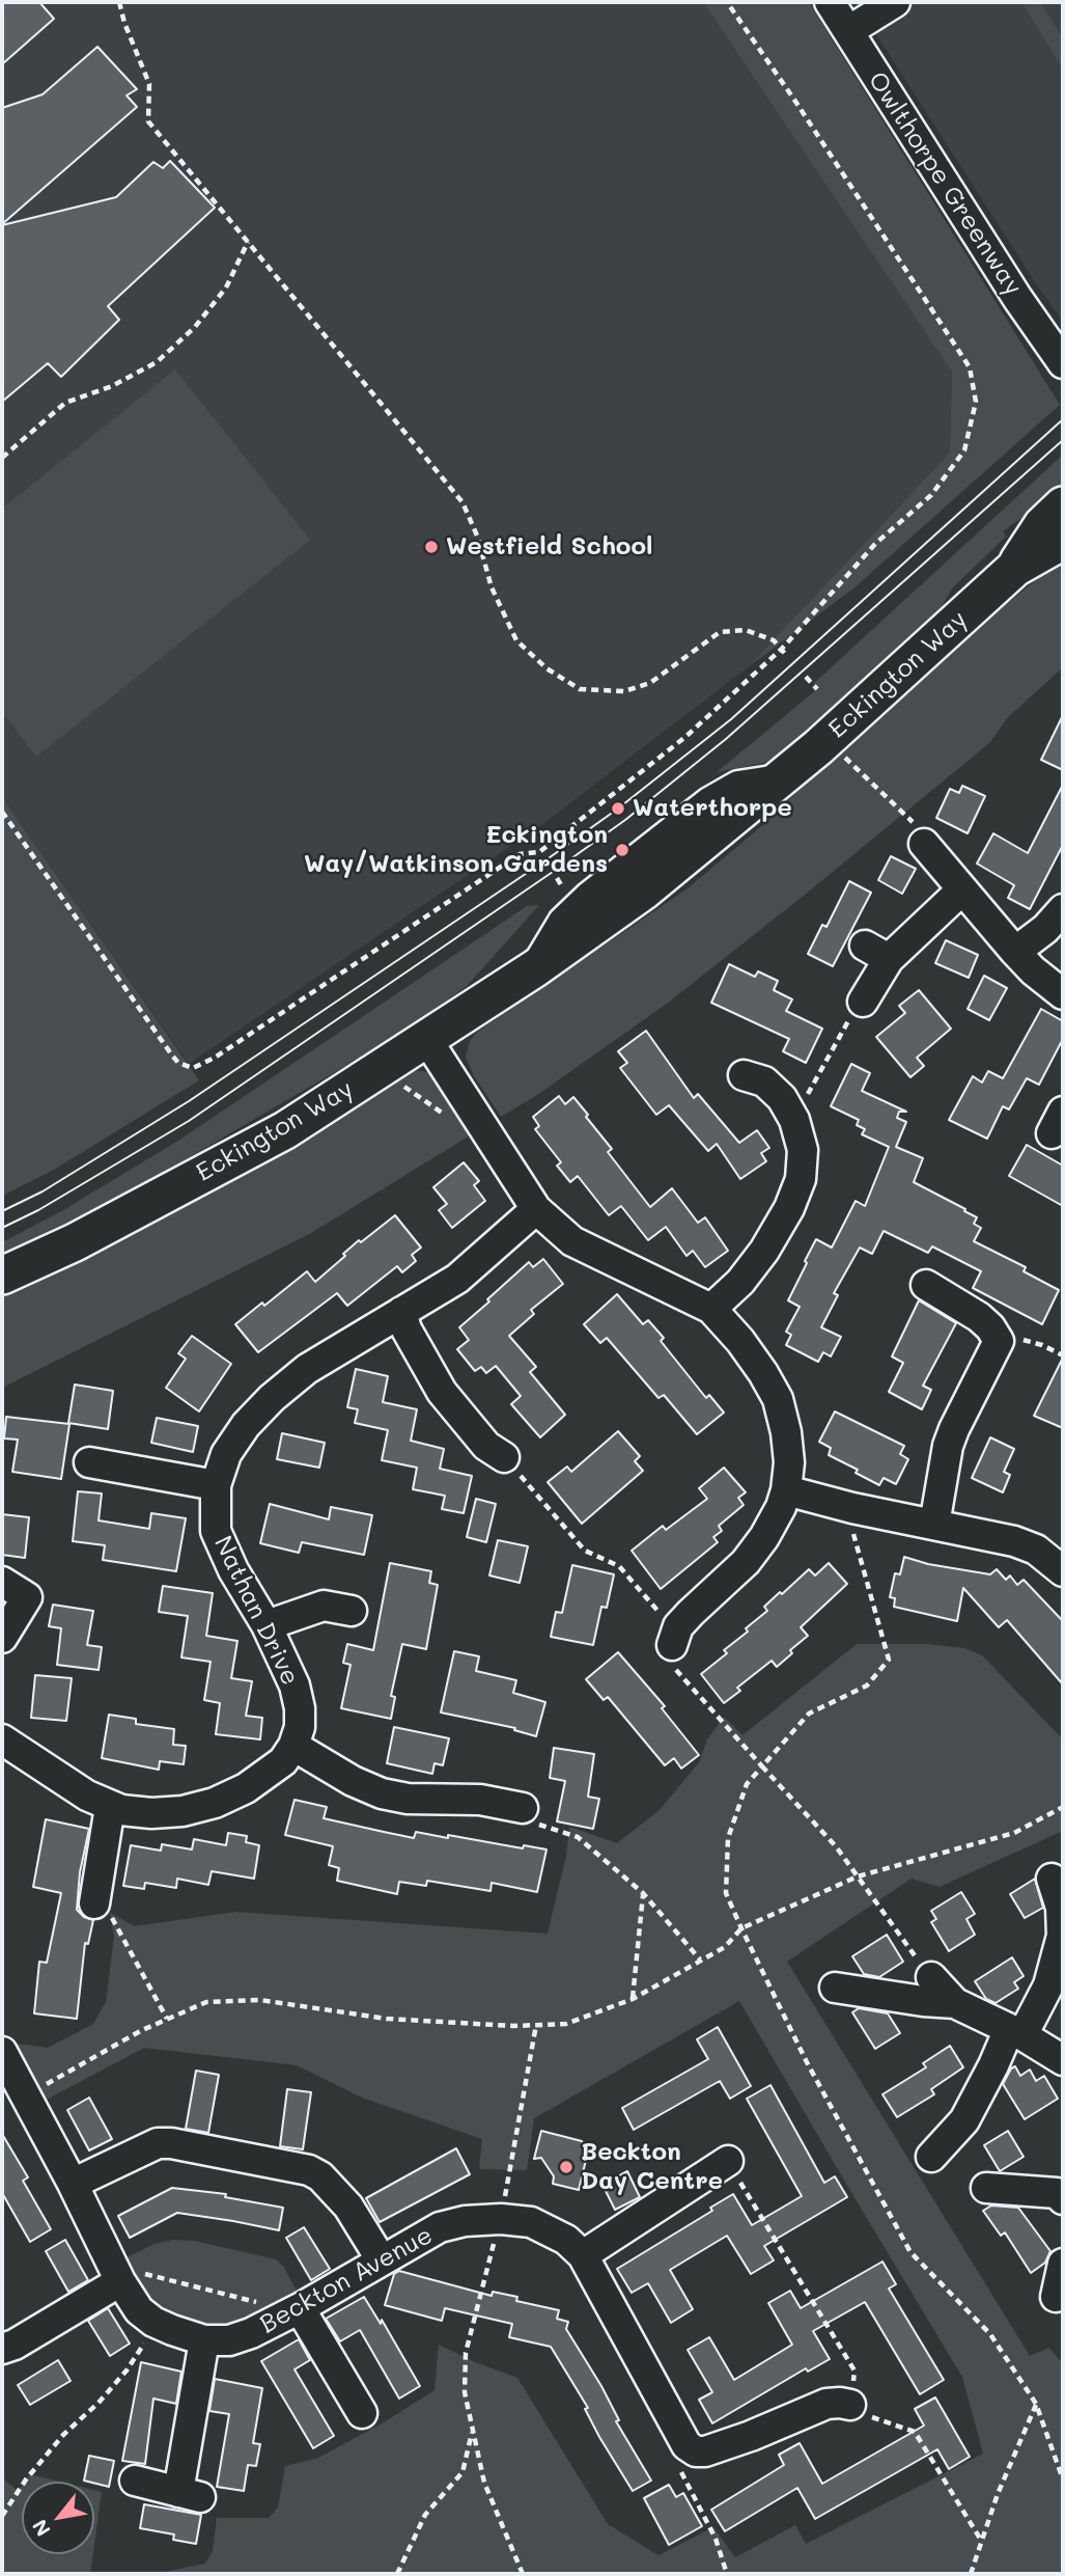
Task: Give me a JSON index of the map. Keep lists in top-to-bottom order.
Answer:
{
  "streets": {
    "main road": ["Eckington Way"],
    "street": ["Owlthorpe Greenway", "Nathan Drive", "Beckton Avenue"]
  },
  "places": [
    "Westfield School",
    "Waterthorpe",
    "Eckington Way/Watkinson Gardens",
    "Beckton Day Centre"
  ],
  "north": "bottom left"
}
